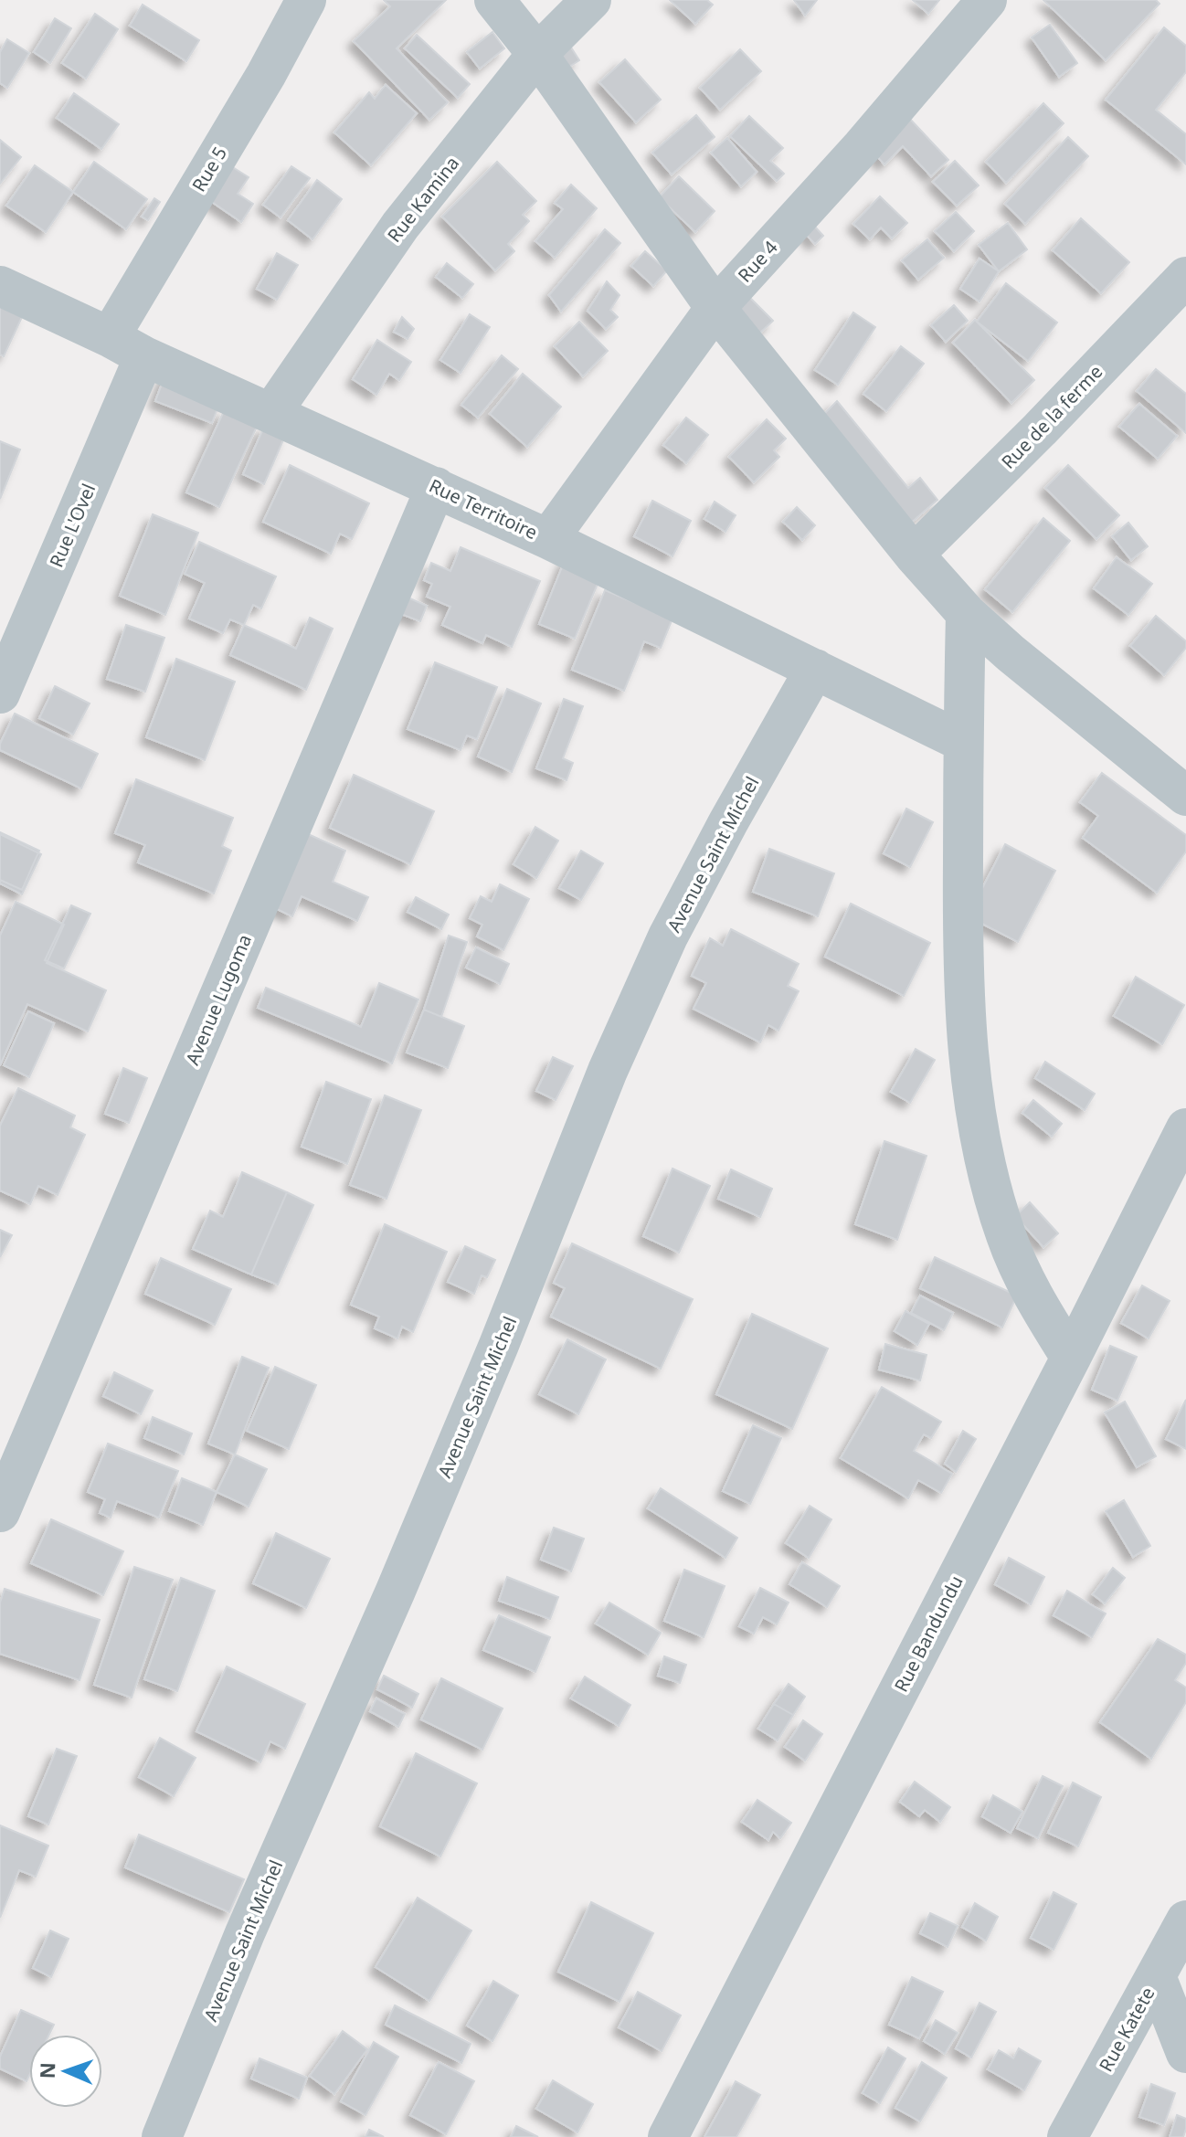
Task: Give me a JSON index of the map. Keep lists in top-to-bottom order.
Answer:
{
  "streets": {
    "street": [
      "Rue 5",
      "Rue Kamina",
      "Rue 4",
      "Rue de la ferme",
      "Rue Territoire",
      "Rue L'Ovel",
      "Avenue Saint Michel",
      "Avenue Lugoma",
      "Rue Bandundu",
      "Rue Katete"
    ]
  },
  "crossings": [
    ["Rue 5", "Rue Territoire"],
    ["Rue Kamina", "Rue Territoire"],
    ["Rue 4", "Rue Territoire"],
    ["Rue Territoire", "Rue L'Ovel"],
    ["Rue Territoire", "Avenue Saint Michel"],
    ["Rue Territoire", "Avenue Lugoma"]
  ],
  "north": "left"
}
